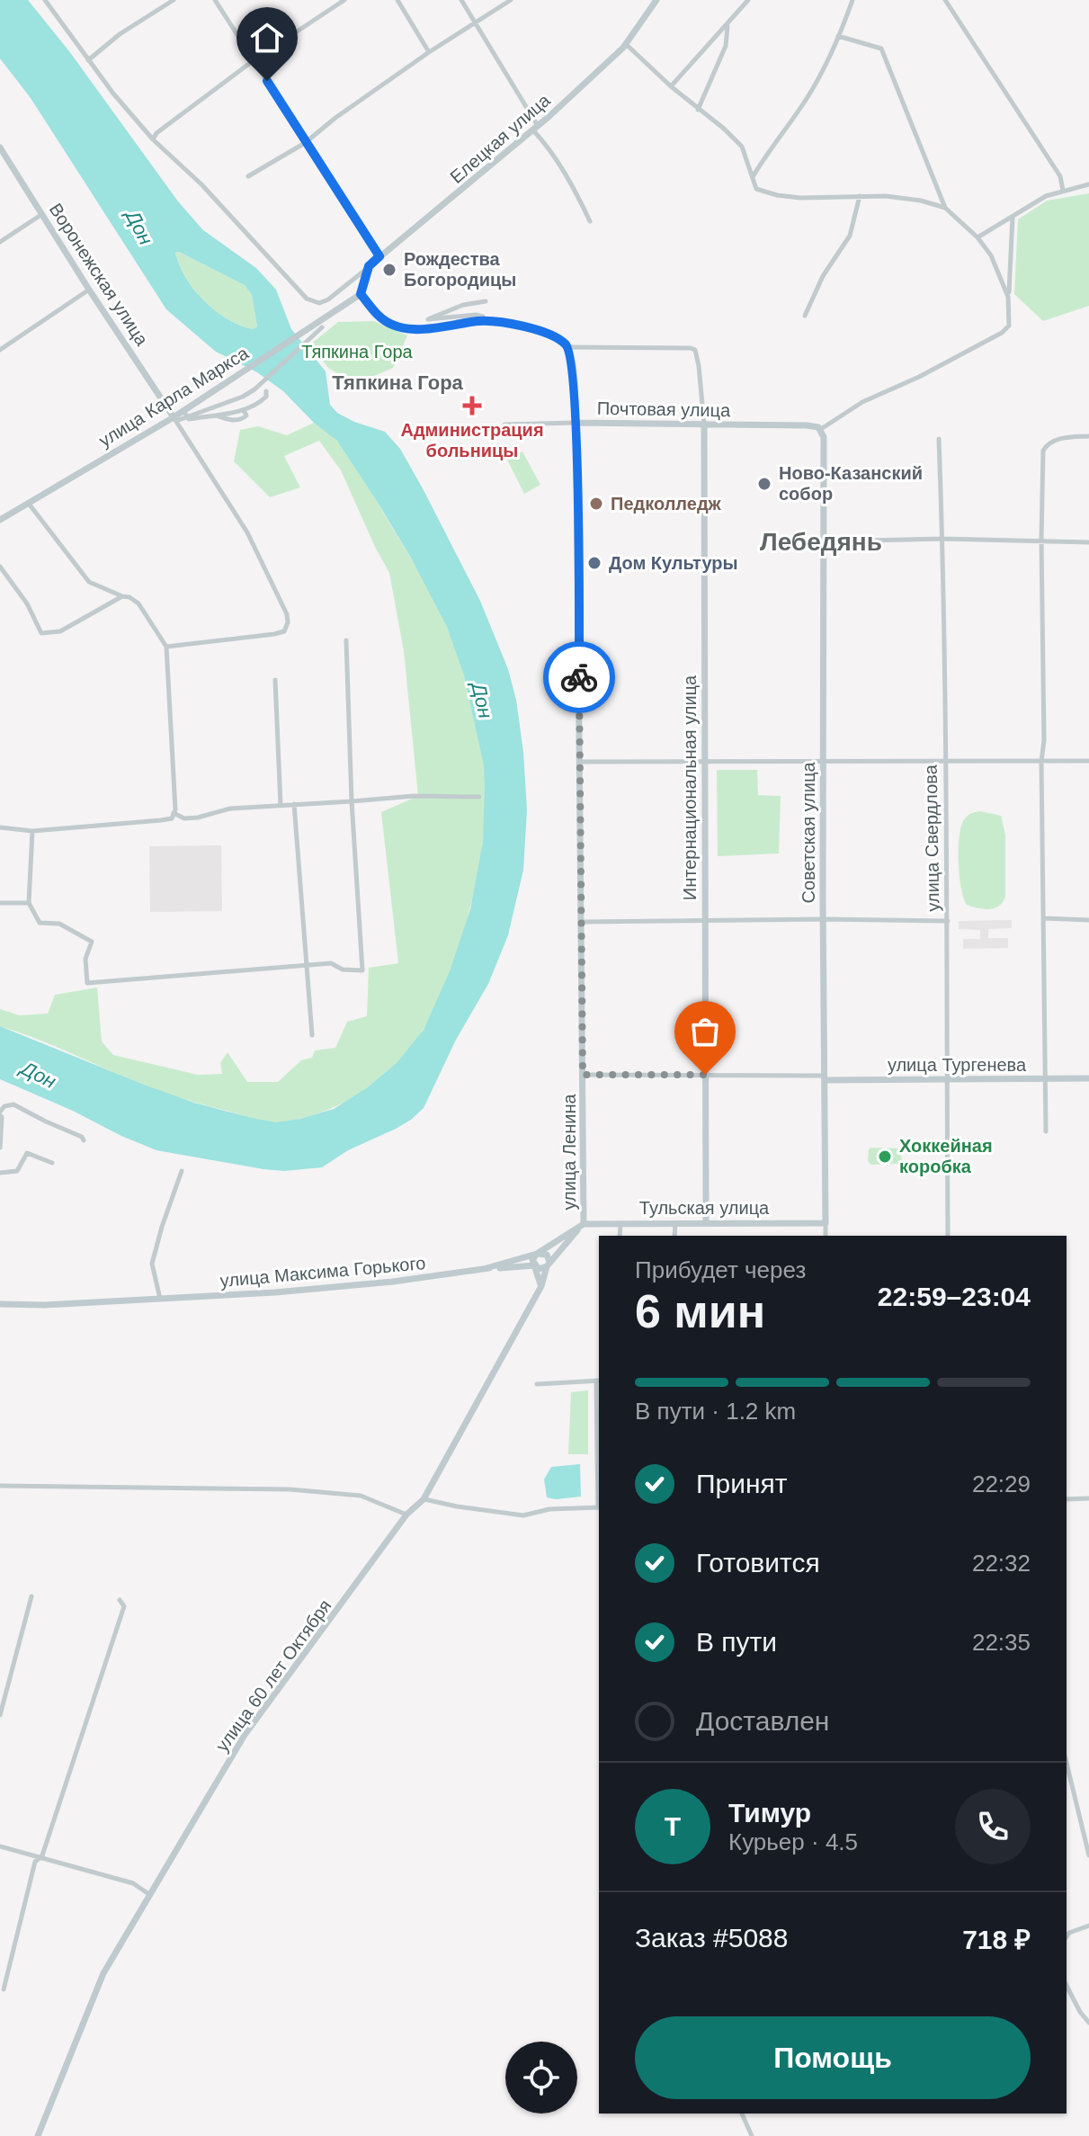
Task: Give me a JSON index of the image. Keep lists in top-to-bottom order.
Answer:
{
  "streets": {
    "main road": [
      "Елецкая улица",
      "Воронежская улица",
      "улица Карла Маркса",
      "Почтовая улица",
      "Интернациональная улица",
      "Советская улица",
      "улица Тургенева",
      "улица Ленина",
      "Тульская улица",
      "улица Максима Горького",
      "улица 60 лет Октября"
    ],
    "street": ["улица Свердлова"]
  },
  "crossings": [
    ["Воронежская улица", "улица Карла Маркса"],
    ["Почтовая улица", "Интернациональная улица"],
    ["Почтовая улица", "Советская улица"],
    ["Почтовая улица", "улица Ленина"],
    ["Интернациональная улица", "улица Тургенева"],
    ["Интернациональная улица", "улица Ленина"],
    ["Интернациональная улица", "Тульская улица"],
    ["Советская улица", "улица Тургенева"],
    ["Советская улица", "Тульская улица"],
    ["улица Свердлова", "улица Тургенева"],
    ["улица Тургенева", "улица Ленина"],
    ["улица Ленина", "Тульская улица"],
    ["Тульская улица", "улица Максима Горького"],
    ["Тульская улица", "улица 60 лет Октября"],
    ["улица Максима Горького", "улица 60 лет Октября"]
  ],
  "districts": ["Тяпкина Гора", "Лебедянь"],
  "water": ["Дон"],
  "parks": ["Тяпкина Гора"],
  "places": {
    "other": [
      "Рождества Богородицы",
      "Ново-Казанский собор",
      "Педколледж",
      "Дом Культуры",
      "Хоккейная коробка"
    ],
    "health": ["Администрация больницы"]
  },
  "page": {
    "heading": ["6 мин", "Прибудет через", "22:59–23:04"],
    "panel": [
      "Тимур",
      "Курьер · 4.5",
      "Заказ #5088",
      "718 ₽"
    ],
    "bar": "В пути · 1.2 km",
    "list": [
      ["Принят", "22:29"],
      ["Готовится", "22:32"],
      ["В пути", "22:35"],
      "Доставлен"
    ],
    "round": "Т",
    "buttons": "Помощь"
  }
}
